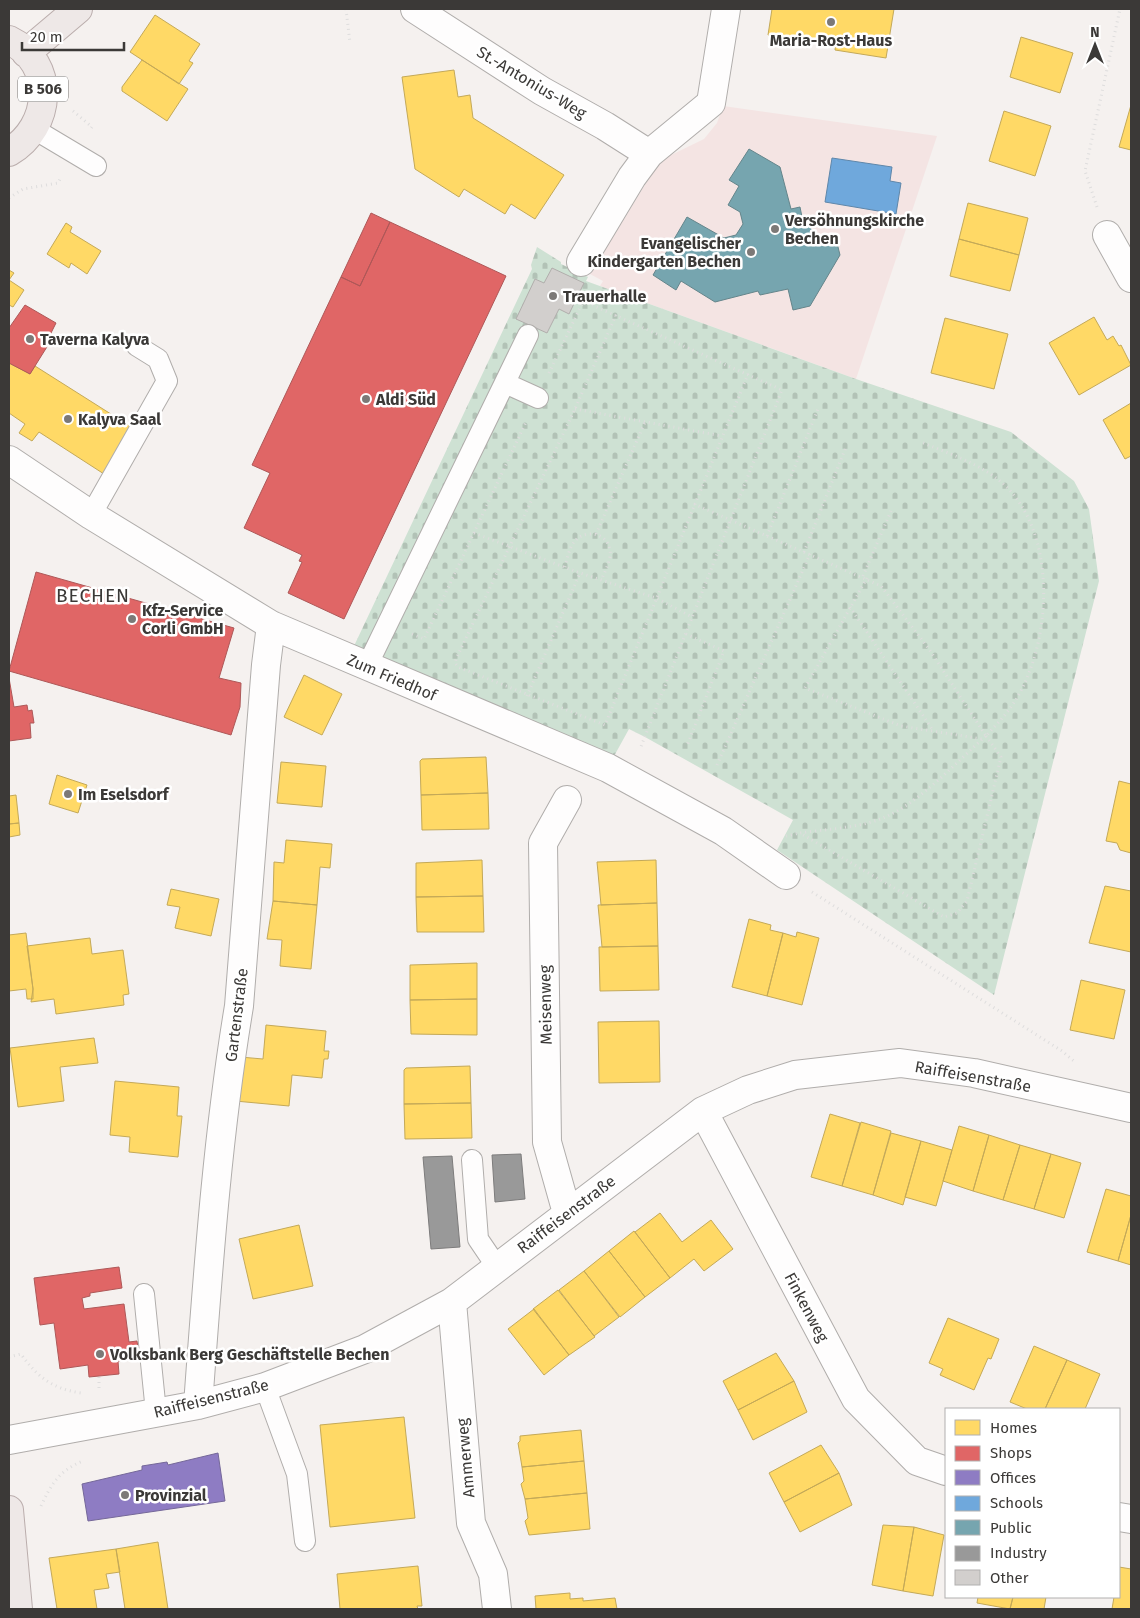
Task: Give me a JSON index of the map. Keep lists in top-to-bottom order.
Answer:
{
  "streets": {
    "main road": ["B 506"],
    "street": [
      "St.-Antonius-Weg",
      "Zum Friedhof",
      "Meisenweg",
      "Gartenstraße",
      "Raiffeisenstraße",
      "Finkenweg",
      "Ammerweg"
    ]
  },
  "crossings": [
    ["Zum Friedhof", "Gartenstraße"],
    ["Meisenweg", "Raiffeisenstraße"],
    ["Gartenstraße", "Raiffeisenstraße"],
    ["Raiffeisenstraße", "Finkenweg"],
    ["Raiffeisenstraße", "Ammerweg"]
  ],
  "districts": ["BECHEN"],
  "places": [
    "Maria-Rost-Haus",
    "Versöhnungskirche Bechen",
    "Evangelischer Kindergarten Bechen",
    "Trauerhalle",
    "Taverna Kalyva",
    "Aldi Süd",
    "Kalyva Saal",
    "Kfz-Service Corli GmbH",
    "Im Eselsdorf",
    "Volksbank Berg Geschäftstelle Bechen",
    "Provinzial"
  ],
  "legend": [
    "Homes",
    "Shops",
    "Offices",
    "Schools",
    "Public",
    "Industry",
    "Other"
  ],
  "scale_bar": "20 m",
  "north": "top"
}
